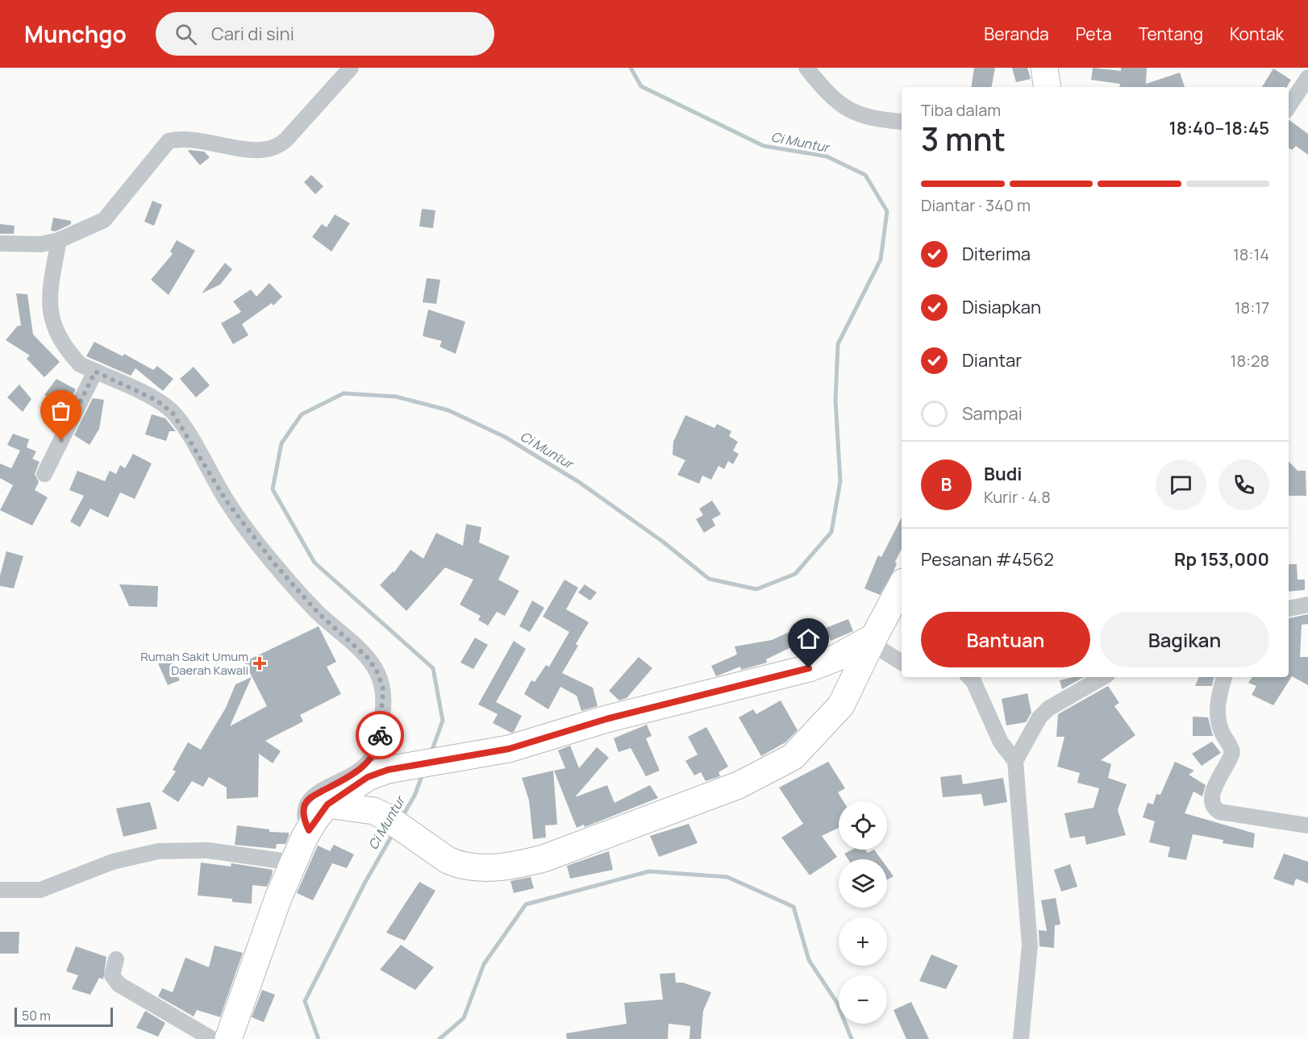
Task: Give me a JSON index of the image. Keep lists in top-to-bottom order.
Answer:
{
  "water": ["Ci Muntur"],
  "places": {
    "health": ["Rumah Sakit Umum Daerah Kawali"]
  },
  "scale_bar": "50 m",
  "page": {
    "header": "Munchgo",
    "search": "Cari di sini",
    "nav": [
      "Beranda",
      "Peta",
      "Tentang",
      "Kontak"
    ],
    "heading": ["3 mnt", "Tiba dalam", "18:40–18:45"],
    "panel": [
      "Budi",
      "Kurir · 4.8",
      "Pesanan #4562",
      "Rp 153,000"
    ],
    "bar": "Diantar · 340 m",
    "list": [
      ["Diterima", "18:14"],
      ["Disiapkan", "18:17"],
      ["Diantar", "18:28"],
      "Sampai"
    ],
    "round": "B",
    "buttons": ["Bantuan", "Bagikan"],
    "map_buttons": ["+", "−"],
    "scale": "50 m"
  }
}
